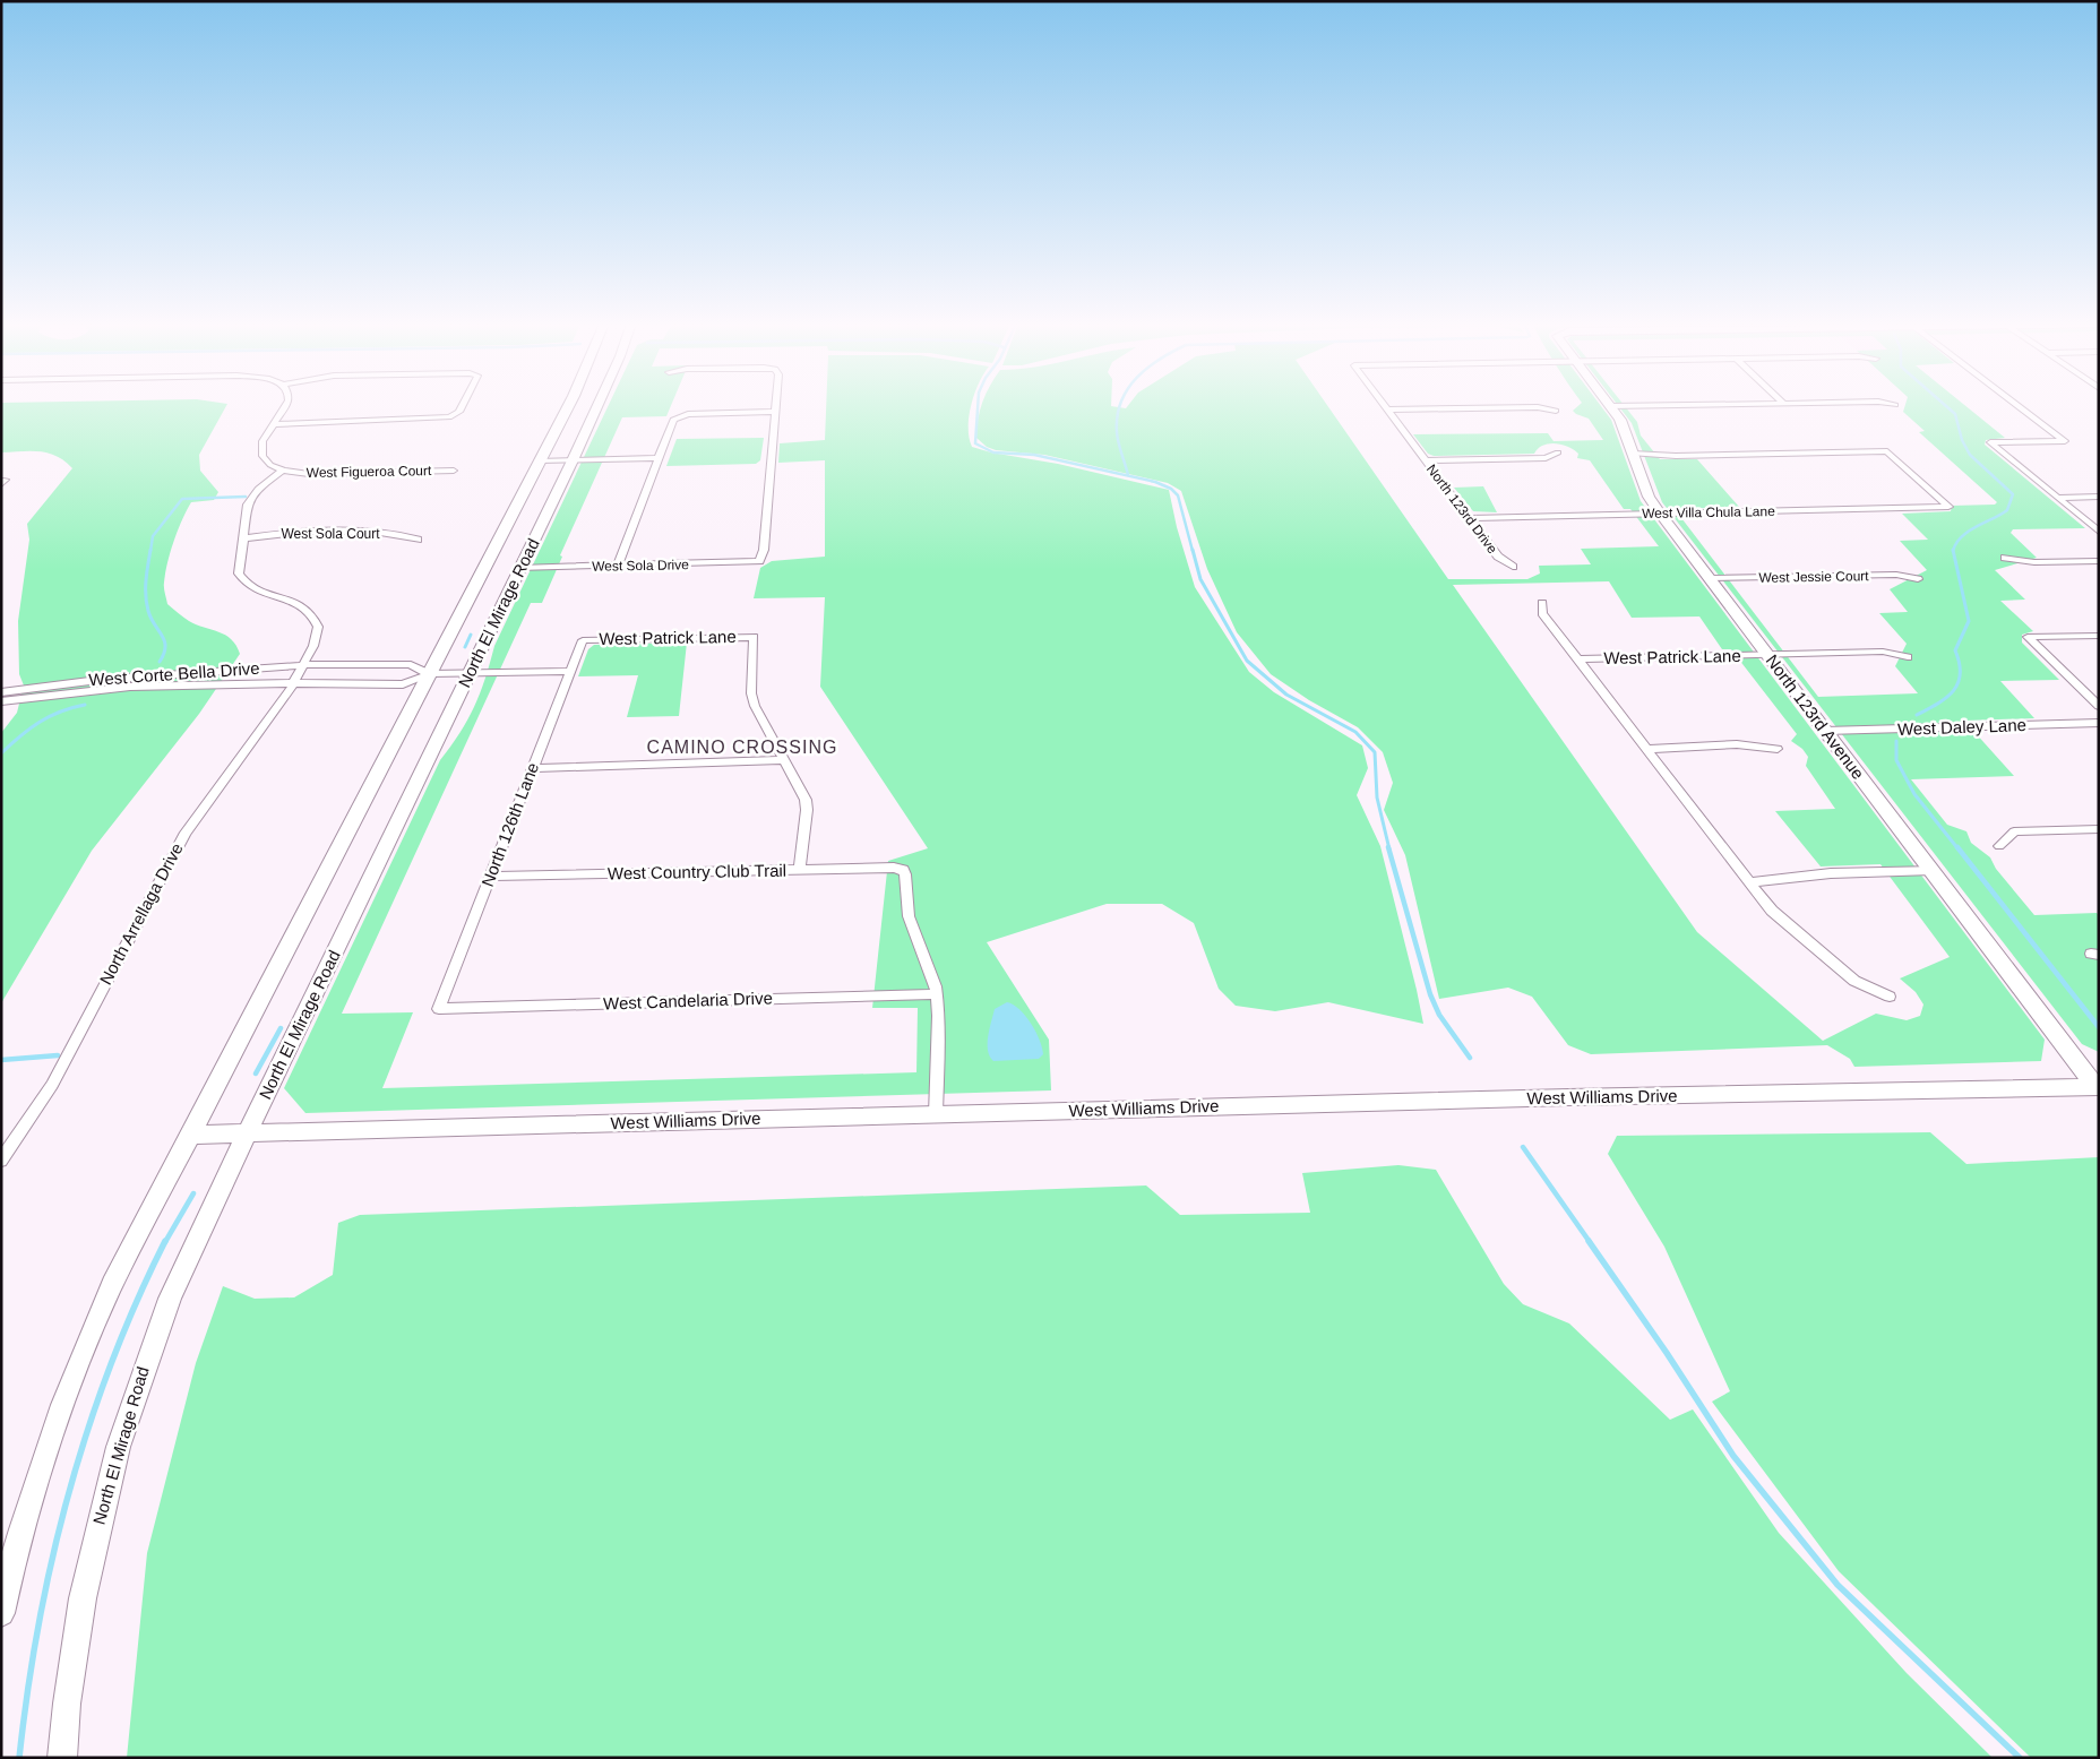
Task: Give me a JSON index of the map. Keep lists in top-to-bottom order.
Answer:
{
  "streets": {
    "main road": ["North El Mirage Road", "North 123rd Avenue", "West Williams Drive"],
    "street": [
      "West Figueroa Court",
      "North 123rd Drive",
      "West Villa Chula Lane",
      "West Sola Court",
      "West Sola Drive",
      "West Jessie Court",
      "West Patrick Lane",
      "West Corte Bella Drive",
      "West Daley Lane",
      "North 126th Lane",
      "West Country Club Trail",
      "North Arrellaga Drive",
      "West Candelaria Drive"
    ]
  },
  "crossings": [
    ["West Figueroa Court", "North Arrellaga Drive"],
    ["North 123rd Drive", "West Villa Chula Lane"],
    ["West Villa Chula Lane", "North 123rd Avenue"],
    ["West Sola Court", "North Arrellaga Drive"],
    ["West Sola Drive", "North El Mirage Road"],
    ["West Jessie Court", "North 123rd Avenue"],
    ["North El Mirage Road", "West Corte Bella Drive"],
    ["North El Mirage Road", "West Williams Drive"],
    ["West Patrick Lane", "North 123rd Avenue"],
    ["West Patrick Lane", "North 126th Lane"],
    ["West Corte Bella Drive", "North 126th Lane"],
    ["West Corte Bella Drive", "North Arrellaga Drive"],
    ["North 123rd Avenue", "West Daley Lane"],
    ["North 123rd Avenue", "West Williams Drive"],
    ["North 126th Lane", "West Country Club Trail"],
    ["North 126th Lane", "West Candelaria Drive"],
    ["West Country Club Trail", "West Candelaria Drive"]
  ],
  "districts": ["CAMINO CROSSING"]
}
